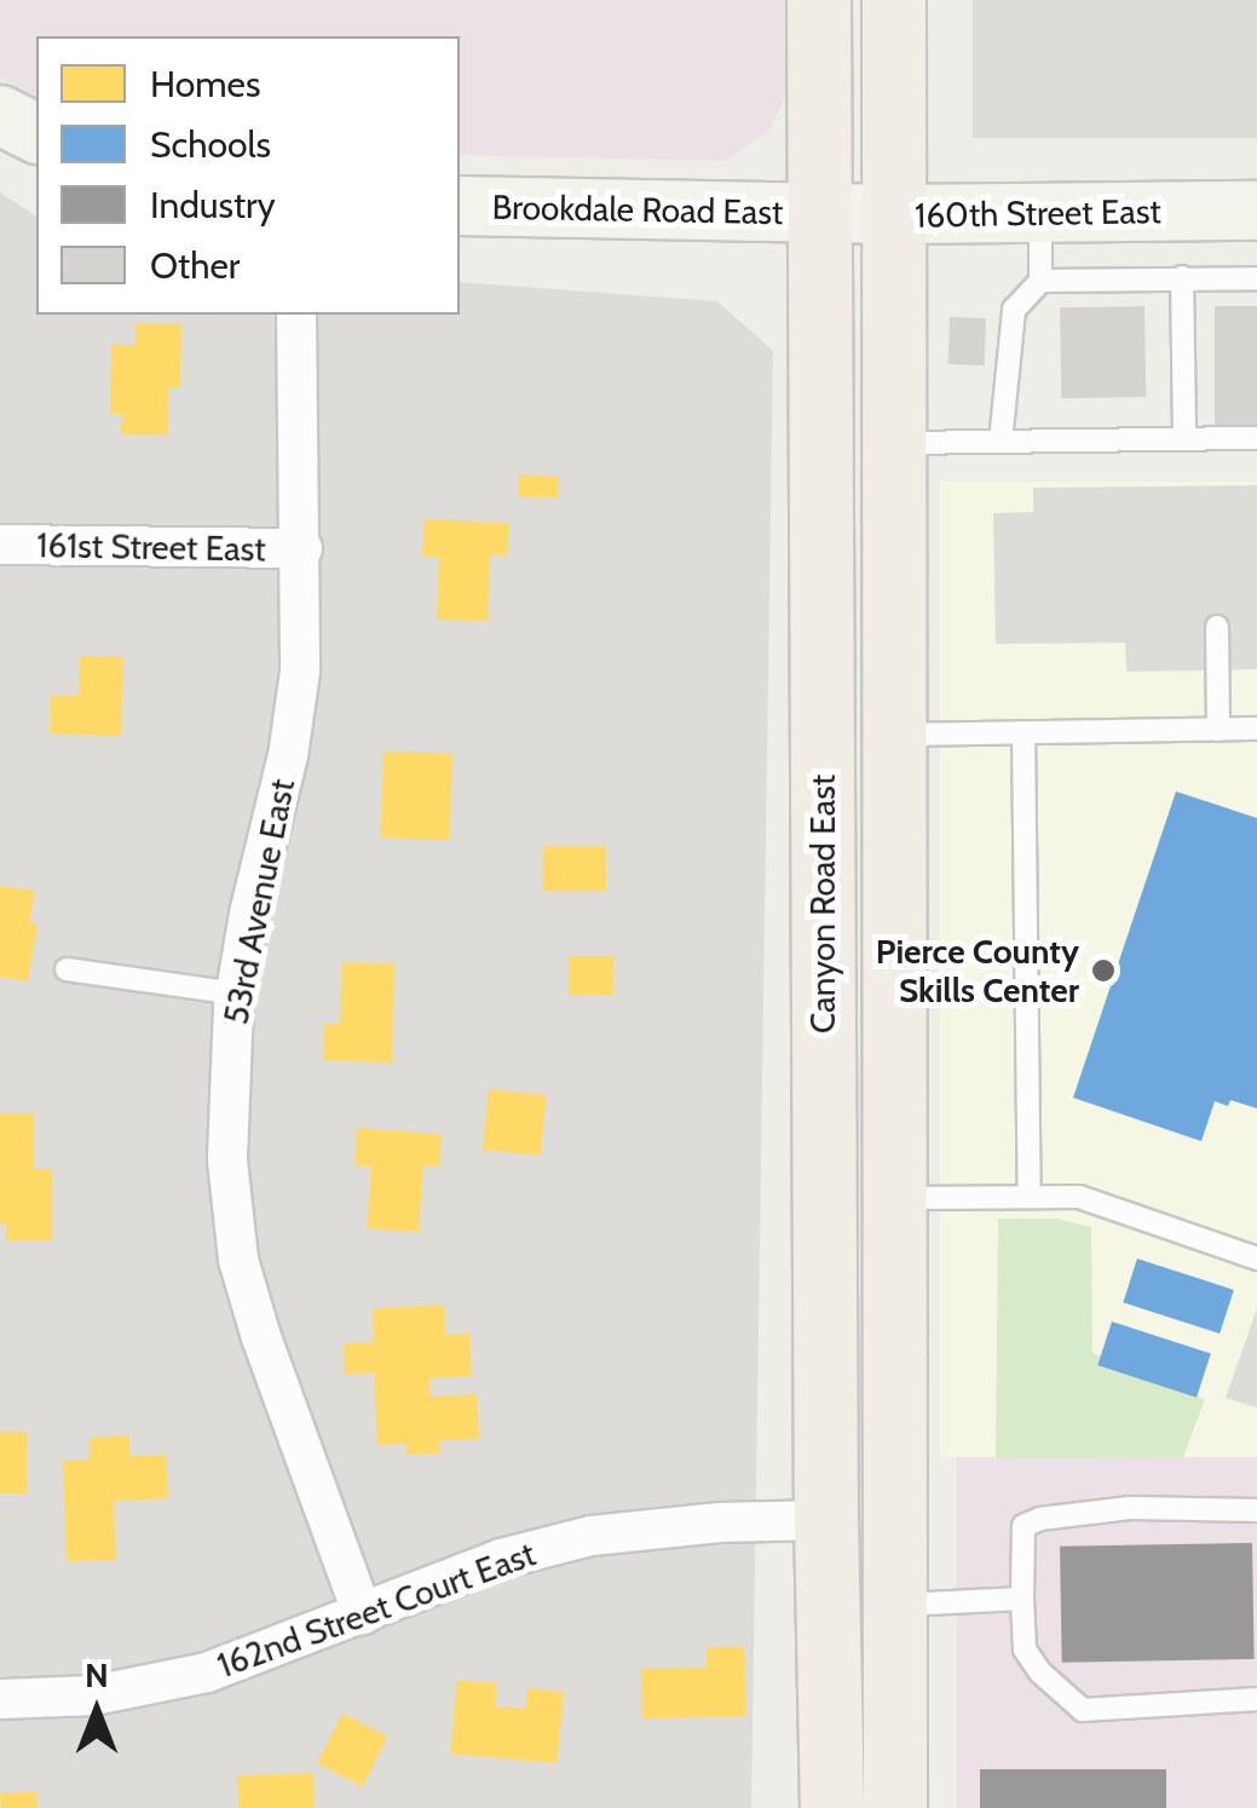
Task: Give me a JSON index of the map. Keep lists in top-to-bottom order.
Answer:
{
  "streets": {
    "main road": ["Brookdale Road East", "160th Street East", "Canyon Road East"],
    "street": ["161st Street East", "53rd Avenue East", "162nd Street Court East"]
  },
  "crossings": [
    ["Brookdale Road East", "160th Street East"],
    ["Brookdale Road East", "Canyon Road East"],
    ["160th Street East", "Canyon Road East"],
    ["161st Street East", "53rd Avenue East"],
    ["53rd Avenue East", "162nd Street Court East"],
    ["Canyon Road East", "162nd Street Court East"]
  ],
  "places": ["Pierce County Skills Center"],
  "legend": [
    "Homes",
    "Schools",
    "Industry",
    "Other"
  ],
  "north": "top"
}
